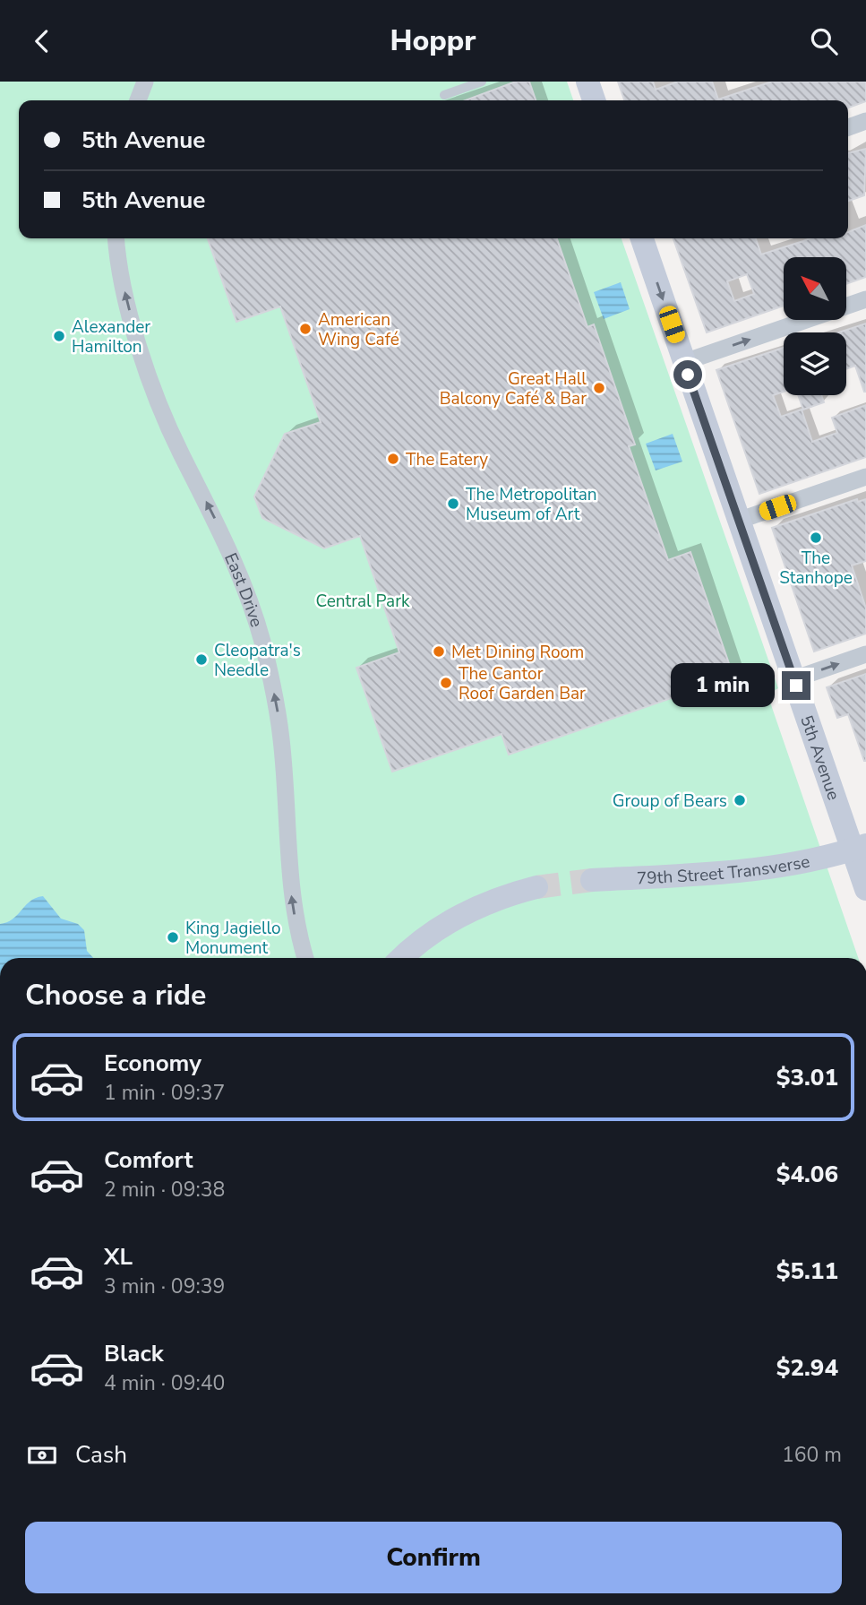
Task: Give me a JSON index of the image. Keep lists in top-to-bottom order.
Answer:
{
  "streets": {
    "main road": ["5th Avenue", "79th Street Transverse"],
    "street": ["East Drive"]
  },
  "crossings": [
    ["5th Avenue", "79th Street Transverse"]
  ],
  "one_way": ["East Drive"],
  "parks": ["Central Park"],
  "places": [
    "American Wing Café",
    "Alexander Hamilton",
    "Great Hall Balcony Café & Bar",
    "The Eatery",
    "The Metropolitan Museum of Art",
    "The Stanhope",
    "Met Dining Room",
    "Cleopatra's Needle",
    "The Cantor Roof Garden Bar",
    "Group of Bears",
    "King Jagiello Monument"
  ],
  "north": "top left",
  "page": {
    "header": "Hoppr",
    "banner": ["5th Avenue", "5th Avenue"],
    "bubble": "1 min",
    "heading": "Choose a ride",
    "list": [
      {
        "name": "Economy",
        "note": "1 min · 09:37",
        "value": "$3.01"
      },
      {
        "name": "Comfort",
        "note": "2 min · 09:38",
        "value": "$4.06"
      },
      {
        "name": "XL",
        "note": "3 min · 09:39",
        "value": "$5.11"
      },
      {
        "name": "Black",
        "note": "4 min · 09:40",
        "value": "$2.94"
      }
    ],
    "pay": ["Cash", "160 m"],
    "buttons": "Confirm"
  }
}
